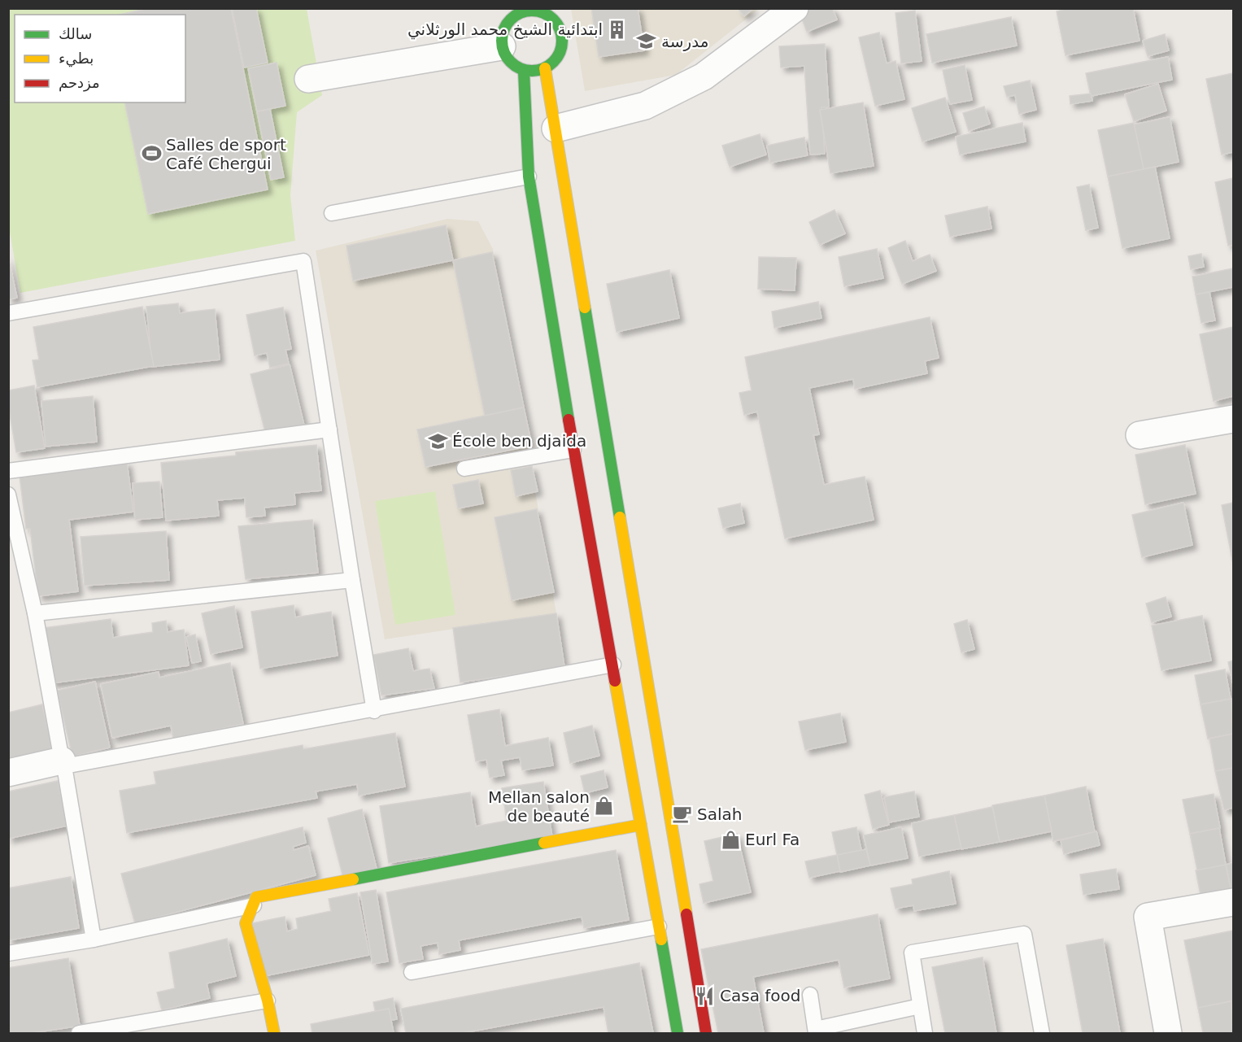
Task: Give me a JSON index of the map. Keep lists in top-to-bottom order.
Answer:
{
  "places": {
    "building": ["ابتدائية الشيخ محمد الورثلاني"],
    "school or university": ["مدرسة", "École ben djaida"],
    "sports": ["Salles de sport Café Chergui"],
    "shop": ["Mellan salon de beauté", "Eurl Fa"],
    "cafe": ["Salah"],
    "restaurant": ["Casa food"]
  },
  "legend": ["سالك", "بطيء", "مزدحم"]
}
